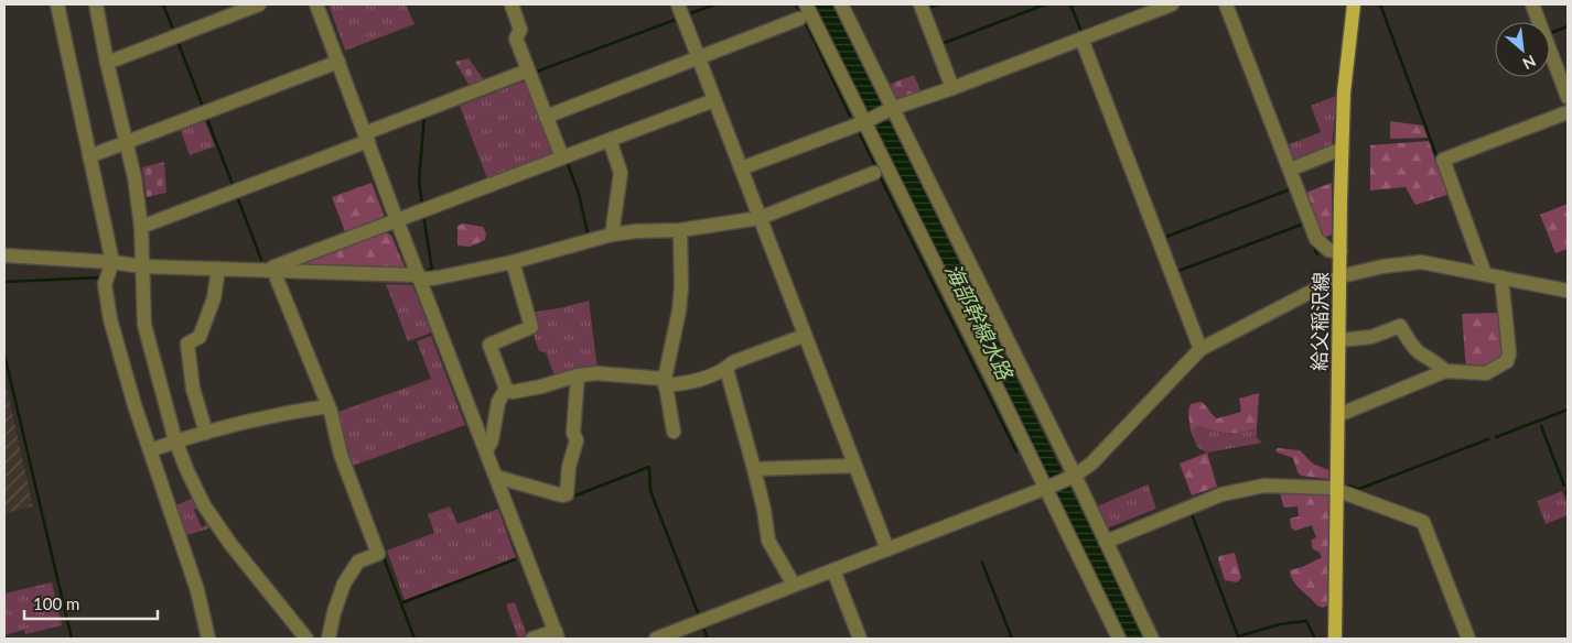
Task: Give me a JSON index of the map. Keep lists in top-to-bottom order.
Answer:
{
  "streets": {
    "main road": ["給父稲沢線"]
  },
  "water": ["海部幹線水路"],
  "scale_bar": "100 m",
  "north": "bottom right"
}
